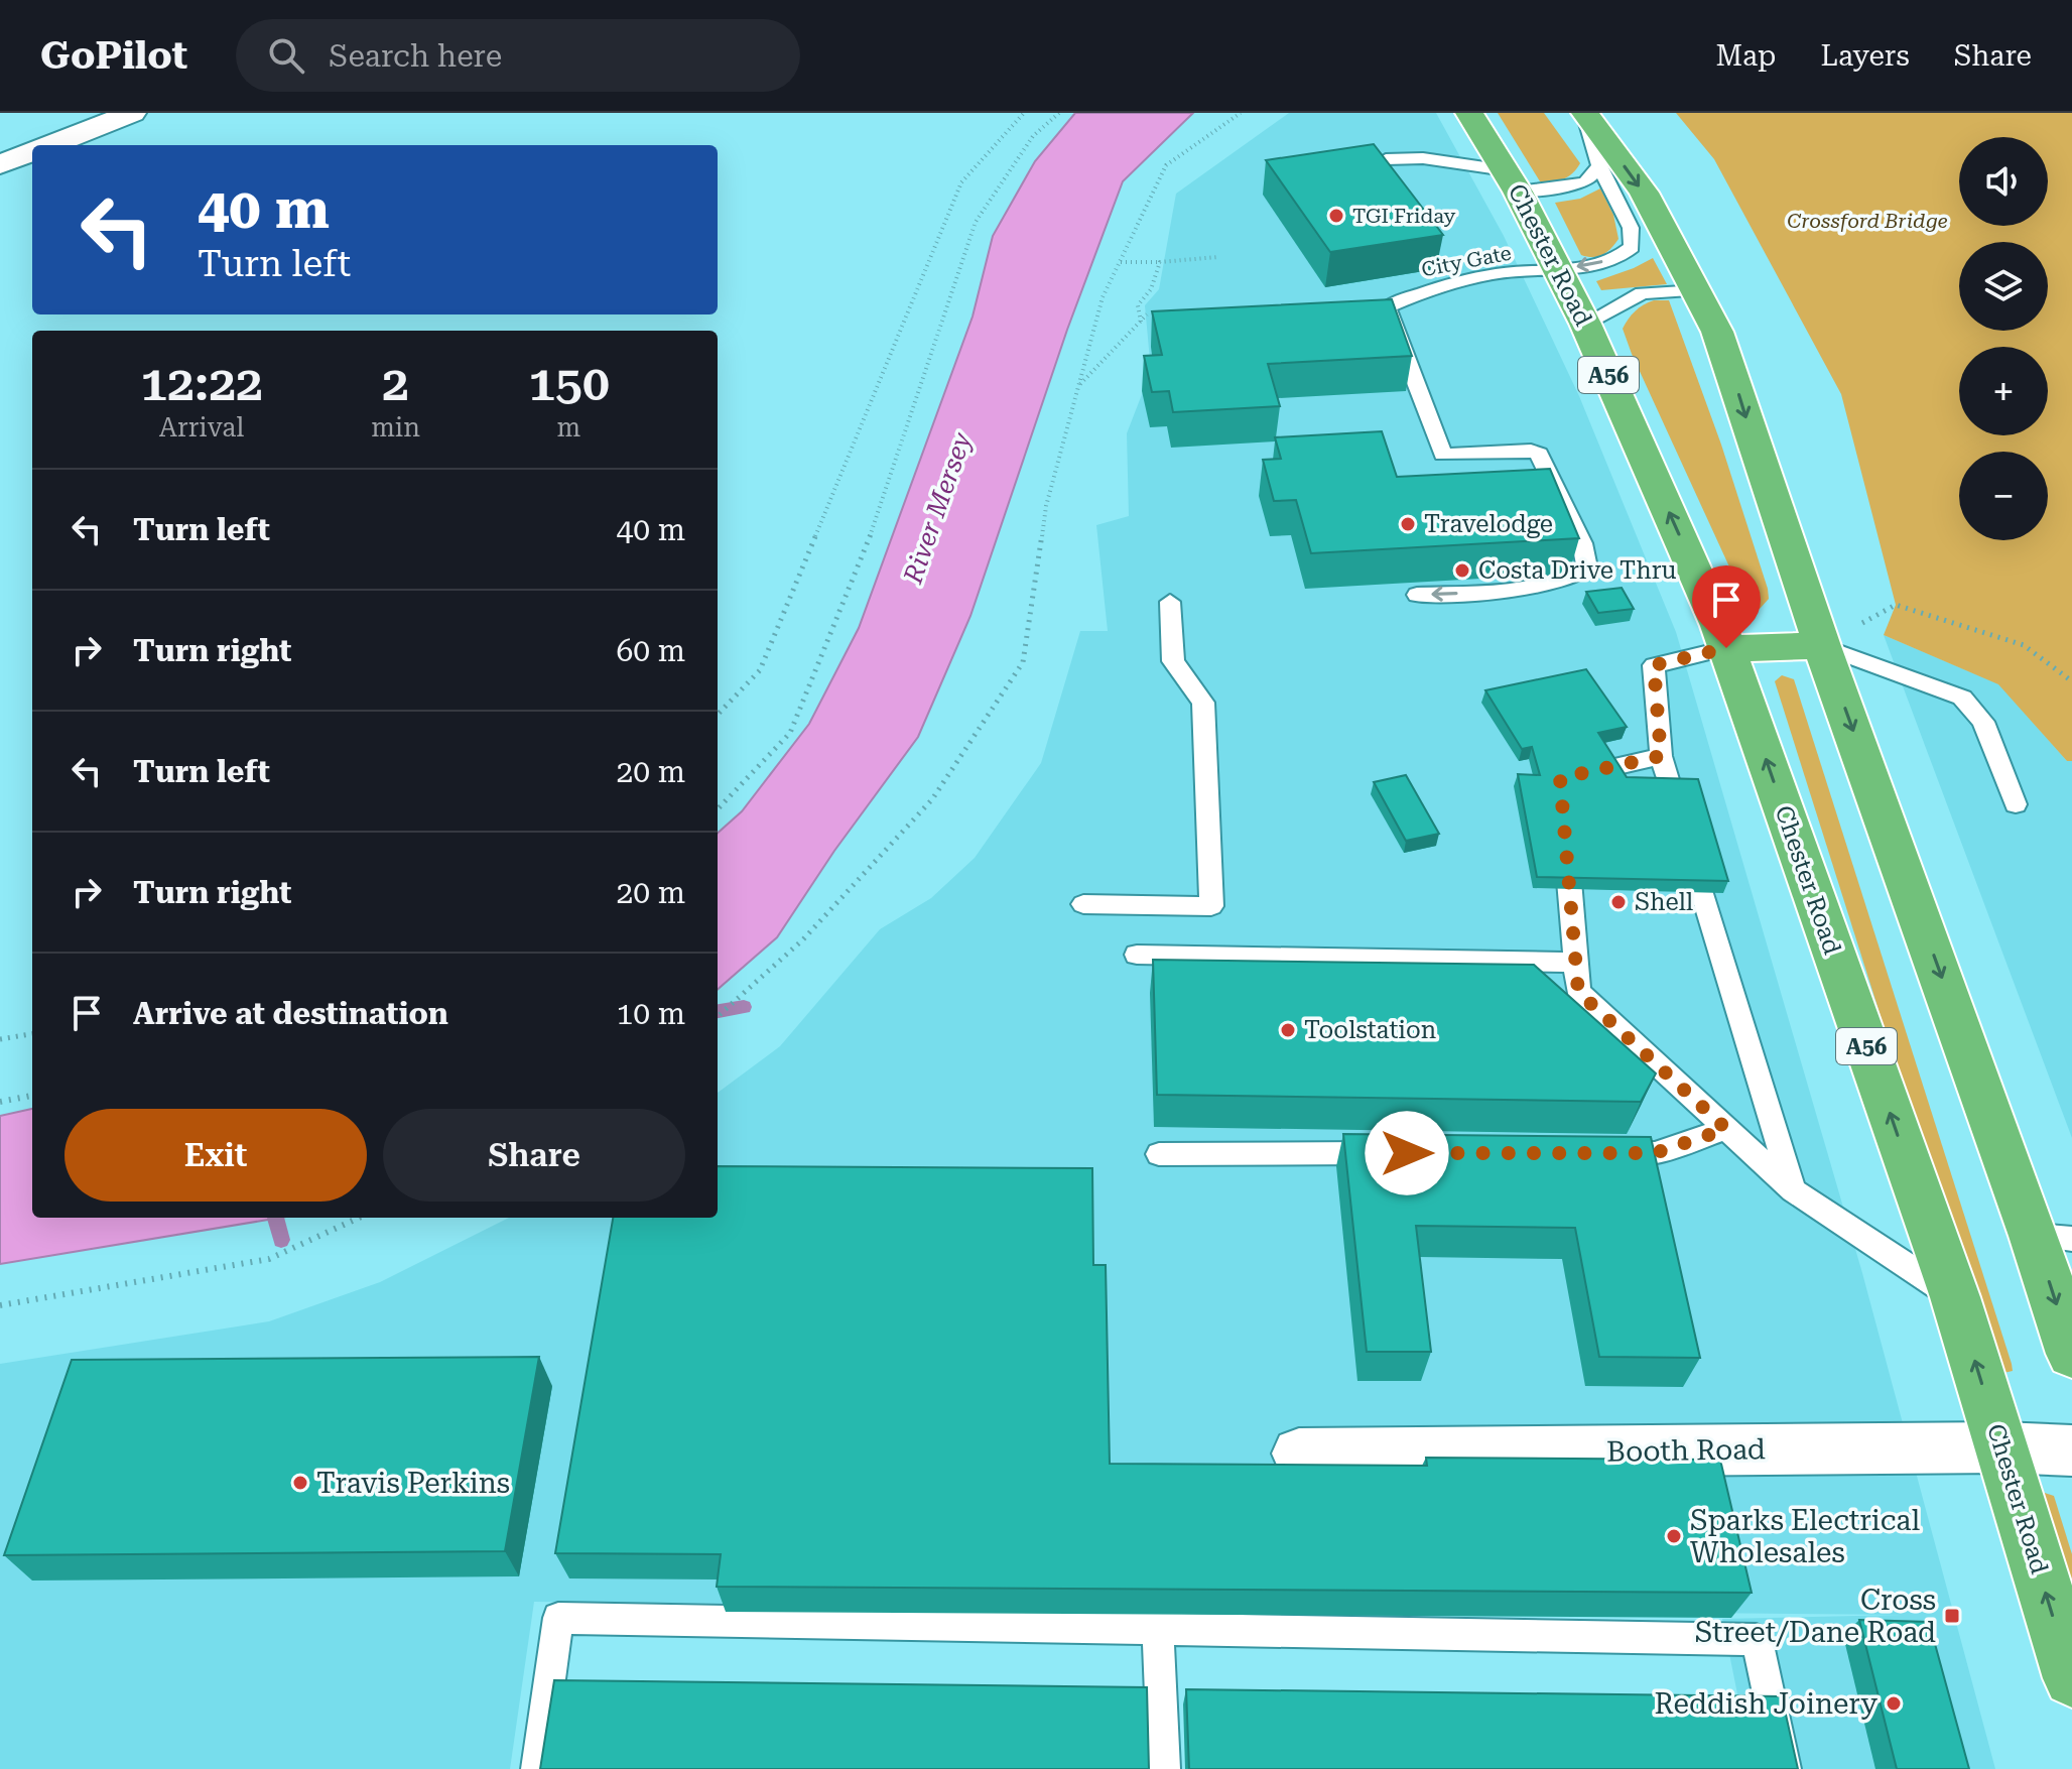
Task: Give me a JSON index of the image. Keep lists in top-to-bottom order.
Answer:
{
  "streets": {
    "highway": ["Chester Road", "A56"],
    "street": ["Booth Road"],
    "lane": ["City Gate"]
  },
  "crossings": [
    ["Chester Road", "City Gate"],
    ["Chester Road", "Booth Road"]
  ],
  "water": ["River Mersey"],
  "parks": ["Crossford Bridge"],
  "places": {
    "other": [
      "TGI Friday",
      "Travelodge",
      "Costa Drive Thru",
      "Shell",
      "Toolstation",
      "Travis Perkins",
      "Sparks Electrical Wholesales",
      "Reddish Joinery"
    ],
    "transit": ["Cross Street/Dane Road"]
  },
  "page": {
    "header": "GoPilot",
    "search": "Search here",
    "nav": ["Map", "Layers", "Share"],
    "map_buttons": ["+", "−"],
    "turn": ["40 m", "Turn left"],
    "eta": [
      "12:22",
      "Arrival",
      "2",
      "min",
      "150",
      "m"
    ],
    "list": [
      {
        "name": "Turn left",
        "value": "40 m"
      },
      {
        "name": "Turn right",
        "value": "60 m"
      },
      {
        "name": "Turn left",
        "value": "20 m"
      },
      {
        "name": "Turn right",
        "value": "20 m"
      },
      {
        "name": "Arrive at destination",
        "value": "10 m"
      }
    ],
    "buttons": ["Exit", "Share"]
  }
}
